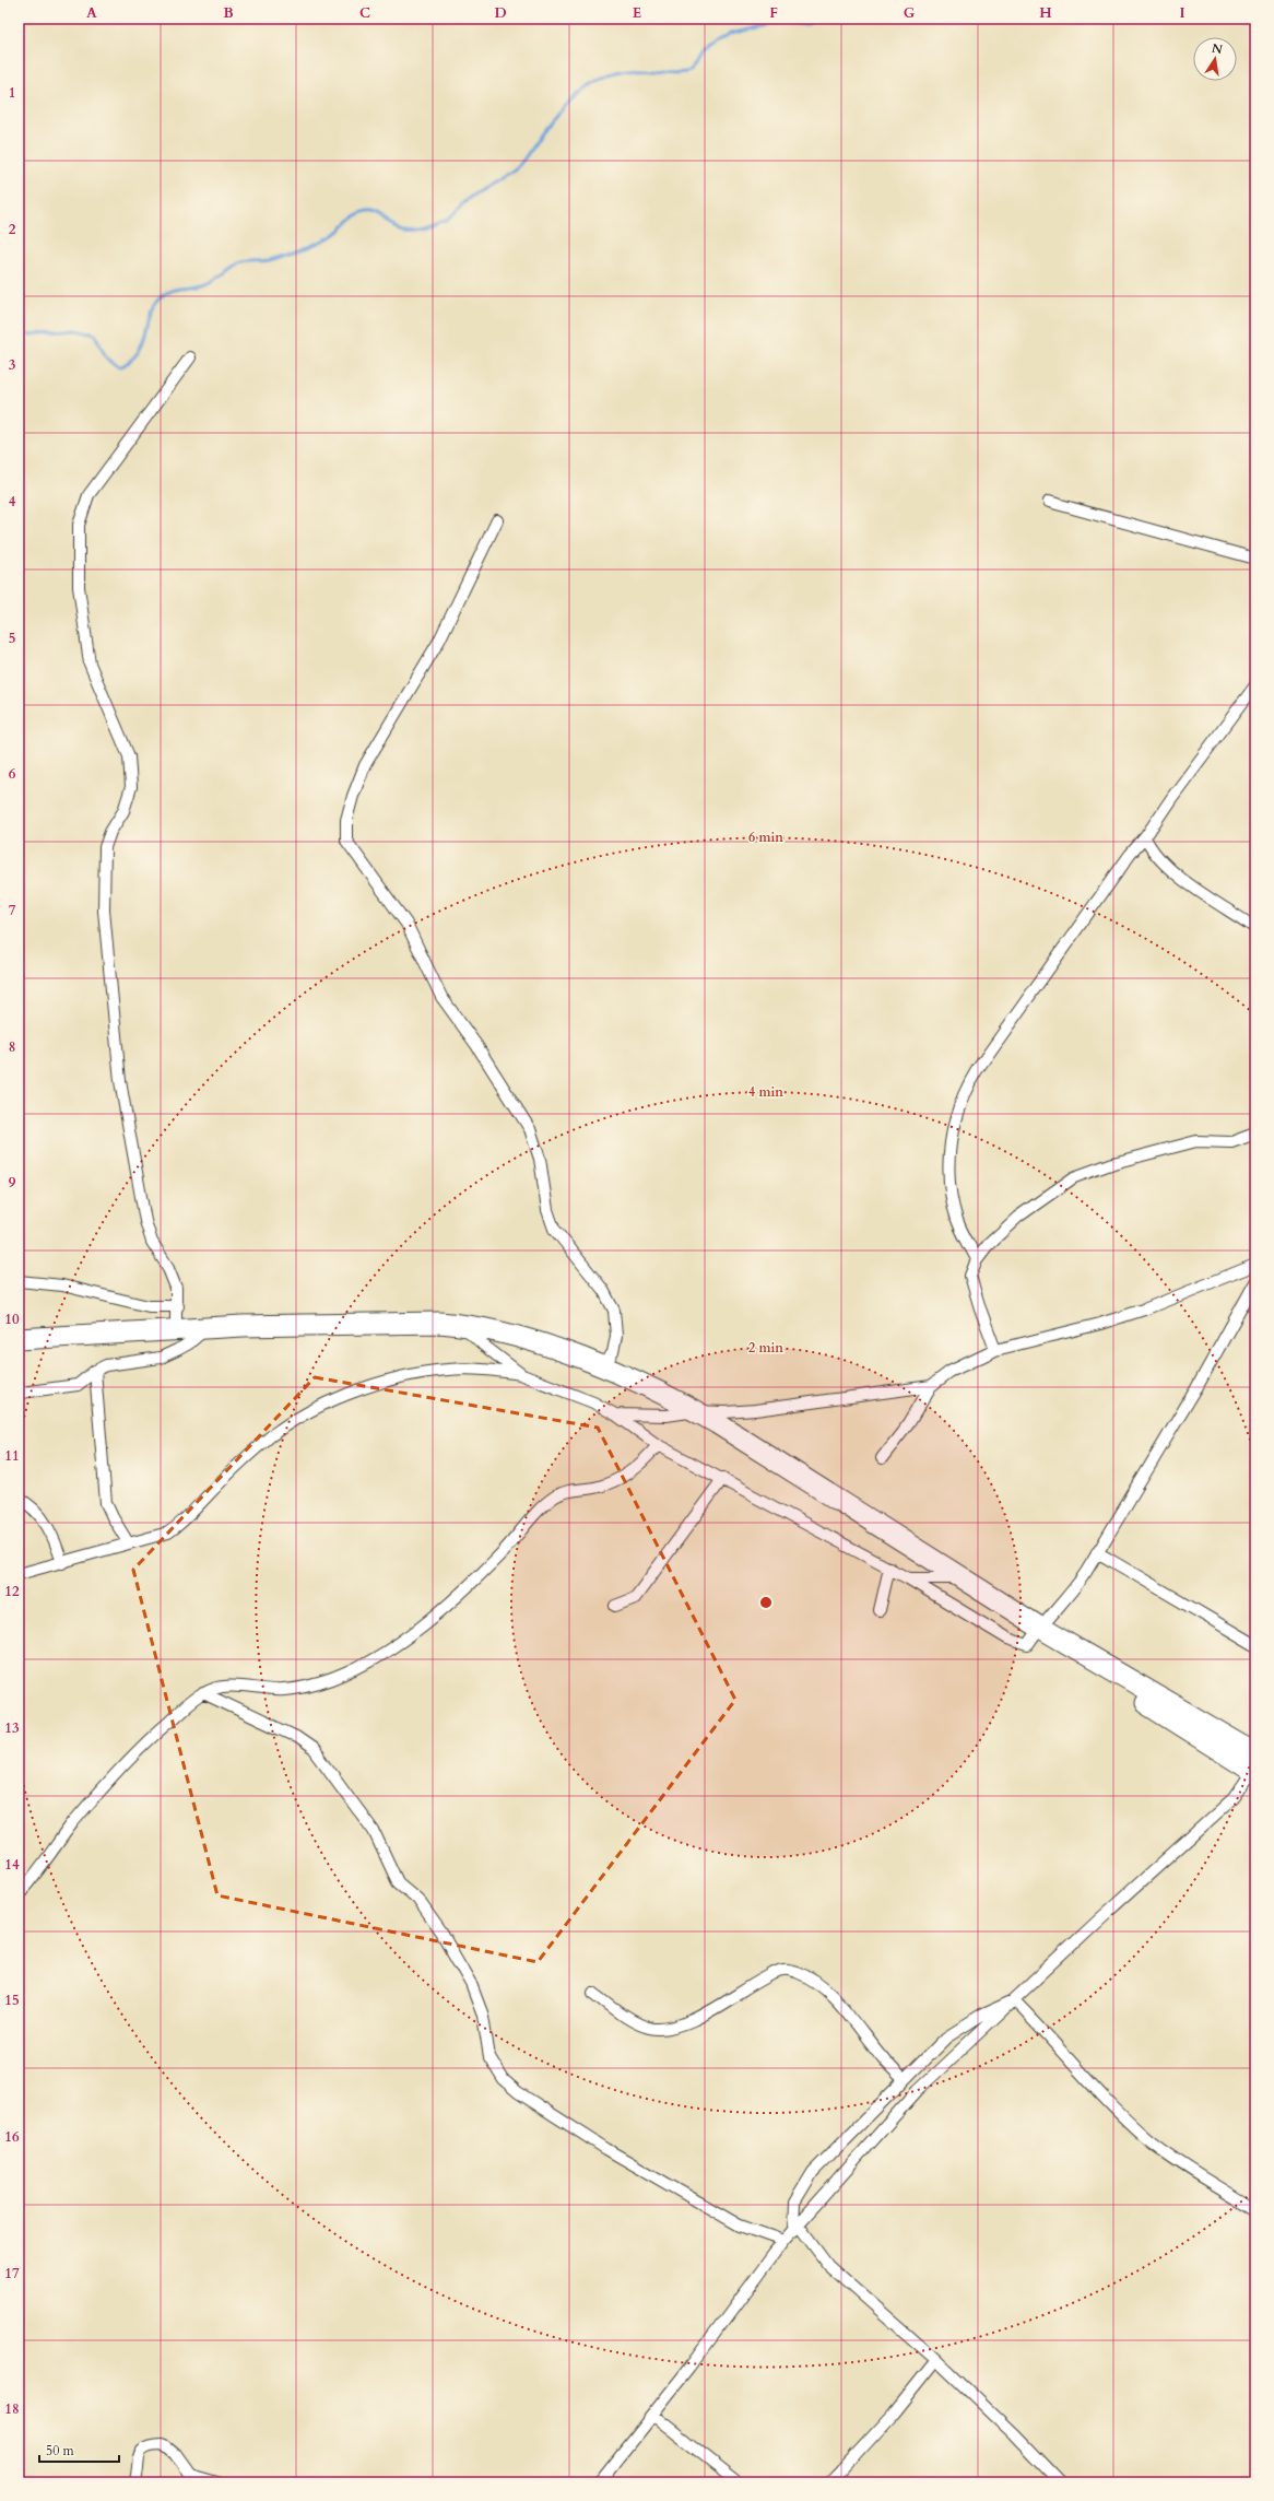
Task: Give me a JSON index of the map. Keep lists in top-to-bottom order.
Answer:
{
  "scale_bar": "50 m",
  "north": "top",
  "grid": {
    "columns": [
      "A",
      "B",
      "C",
      "D",
      "E",
      "F",
      "G",
      "H",
      "I"
    ],
    "rows": [
      "1",
      "2",
      "3",
      "4",
      "5",
      "6",
      "7",
      "8",
      "9",
      "10",
      "11",
      "12",
      "13",
      "14",
      "15",
      "16",
      "17",
      "18"
    ]
  },
  "rings": ["6 min", "4 min", "2 min"]
}
